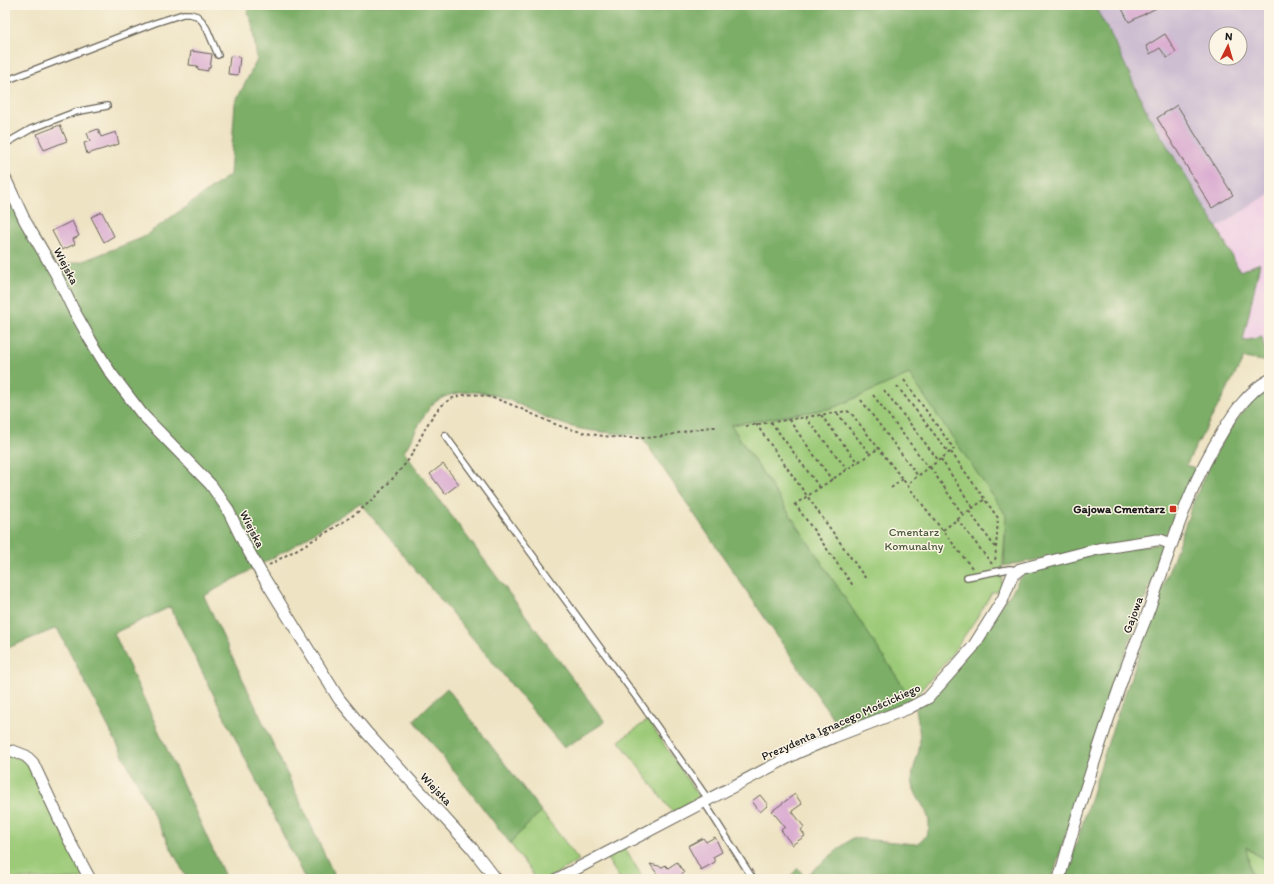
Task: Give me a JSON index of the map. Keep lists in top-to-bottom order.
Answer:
{
  "streets": {
    "street": ["Wiejska", "Gajowa", "Prezydenta Ignacego Mościckiego"]
  },
  "parks": ["Cmentarz Komunalny"],
  "places": {
    "transit": ["Gajowa Cmentarz"]
  },
  "north": "top"
}
